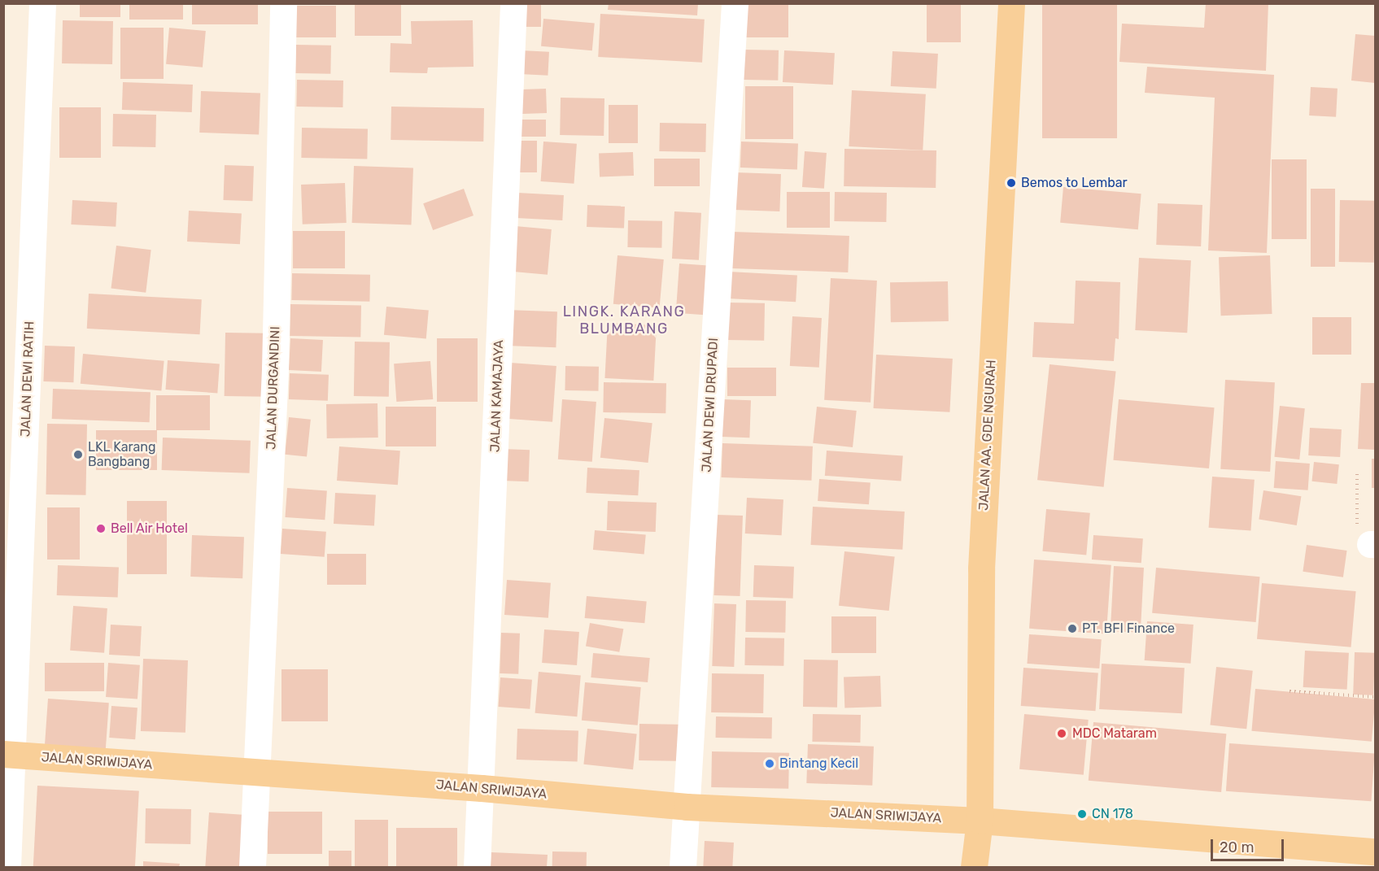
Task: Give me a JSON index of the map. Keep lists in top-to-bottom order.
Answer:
{
  "streets": {
    "main road": ["JALAN AA. GDE NGURAH", "JALAN SRIWIJAYA"],
    "street": [
      "JALAN DEWI RATIH",
      "JALAN DURGANDINI",
      "JALAN KAMAJAYA",
      "JALAN DEWI DRUPADI"
    ]
  },
  "crossings": [
    ["JALAN DEWI RATIH", "JALAN SRIWIJAYA"],
    ["JALAN DURGANDINI", "JALAN SRIWIJAYA"],
    ["JALAN KAMAJAYA", "JALAN SRIWIJAYA"],
    ["JALAN DEWI DRUPADI", "JALAN SRIWIJAYA"],
    ["JALAN AA. GDE NGURAH", "JALAN SRIWIJAYA"]
  ],
  "districts": ["LINGK. KARANG BLUMBANG"],
  "places": [
    "Bemos to Lembar",
    "LKL Karang Bangbang",
    "Bell Air Hotel",
    "PT. BFI Finance",
    "MDC Mataram",
    "Bintang Kecil",
    "CN 178"
  ],
  "scale_bar": "20 m"
}
